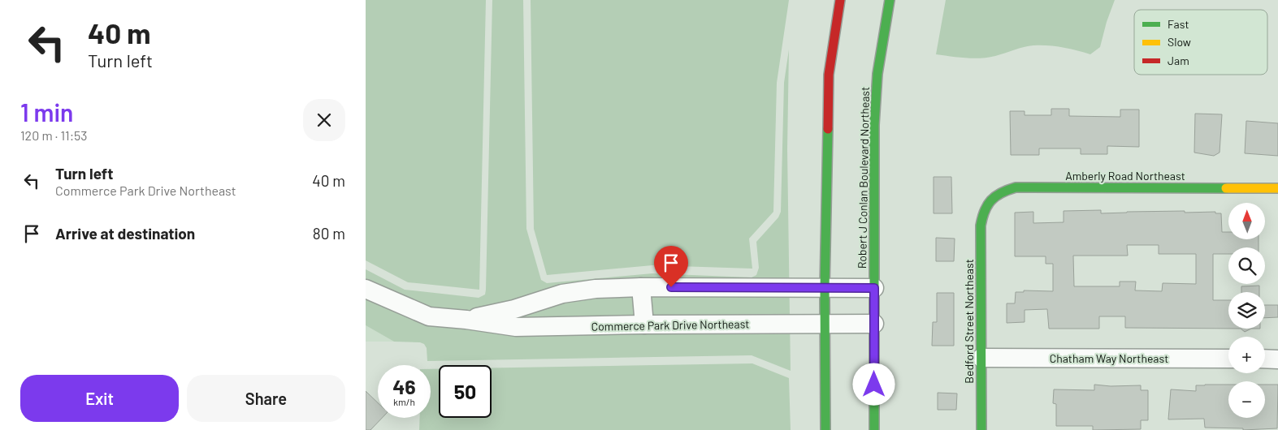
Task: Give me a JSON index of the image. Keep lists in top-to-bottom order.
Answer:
{
  "streets": {
    "main road": ["Amberly Road Northeast", "Robert J Conlan Boulevard Northeast", "Bedford Street Northeast"],
    "street": ["Commerce Park Drive Northeast", "Chatham Way Northeast"]
  },
  "crossings": [
    ["Amberly Road Northeast", "Bedford Street Northeast"],
    ["Robert J Conlan Boulevard Northeast", "Commerce Park Drive Northeast"],
    ["Bedford Street Northeast", "Chatham Way Northeast"]
  ],
  "legend": ["Fast", "Slow", "Jam"],
  "north": "top",
  "page": {
    "turn": ["40 m", "Turn left"],
    "heading": ["1 min", "120 m · 11:53"],
    "list": [
      {
        "name": "Turn left",
        "note": "Commerce Park Drive Northeast",
        "value": "40 m"
      },
      {
        "name": "Arrive at destination",
        "value": "80 m"
      }
    ],
    "map_buttons": ["+", "−"],
    "speed": "46 km/h",
    "limit": "50",
    "buttons": ["Exit", "Share"]
  }
}
